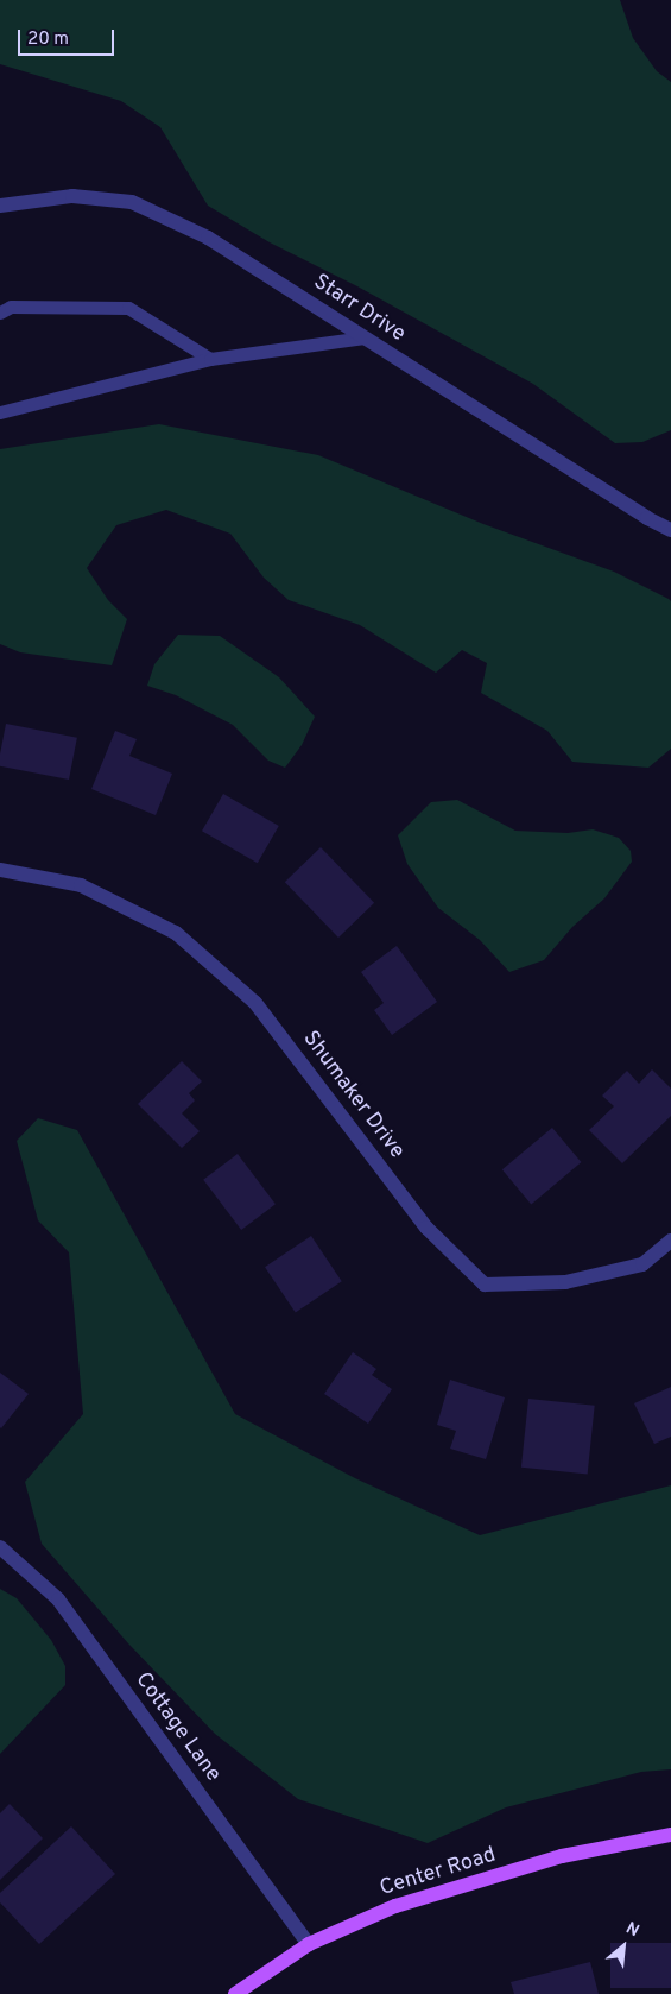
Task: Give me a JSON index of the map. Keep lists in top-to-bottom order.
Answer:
{
  "streets": {
    "main road": ["Center Road"],
    "street": ["Starr Drive", "Shumaker Drive", "Cottage Lane"]
  },
  "crossings": [
    ["Cottage Lane", "Center Road"]
  ],
  "scale_bar": "20 m",
  "north": "top right"
}
